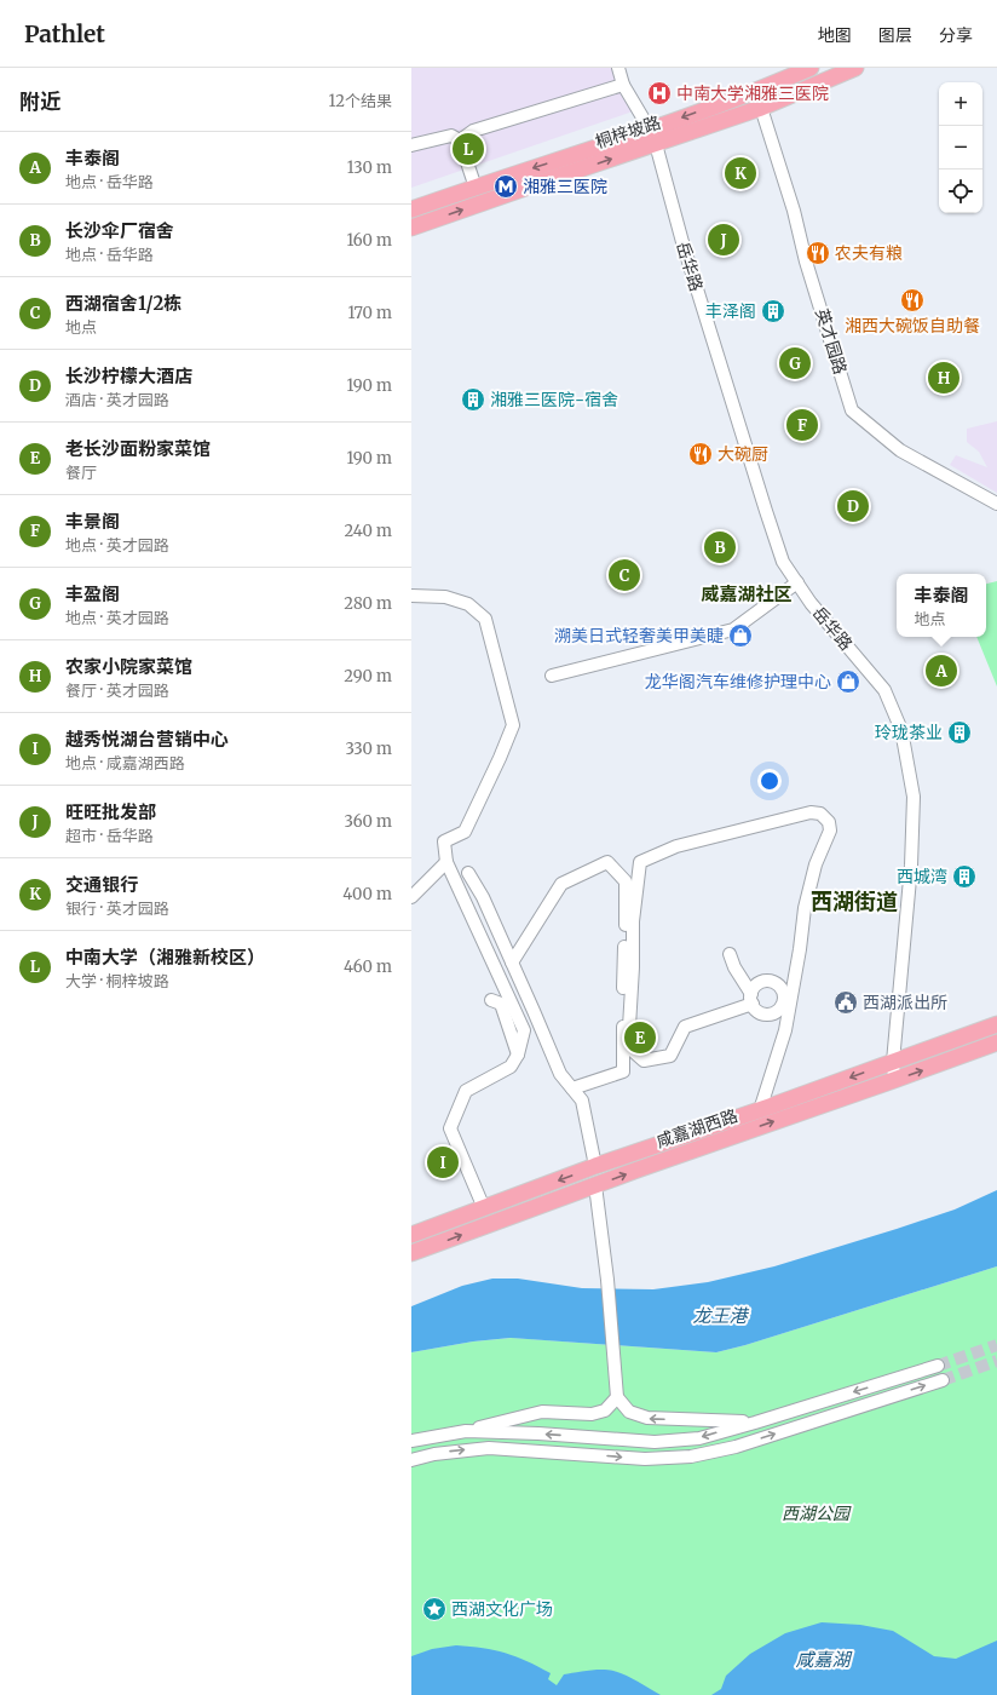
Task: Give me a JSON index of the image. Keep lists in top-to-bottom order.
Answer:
{
  "streets": {
    "main road": ["桐梓坡路", "咸嘉湖西路"],
    "street": ["岳华路", "英才园路"]
  },
  "crossings": [
    ["桐梓坡路", "岳华路"],
    ["桐梓坡路", "英才园路"],
    ["岳华路", "咸嘉湖西路"]
  ],
  "districts": ["威嘉湖社区", "西湖街道"],
  "water": ["龙王港", "咸嘉湖"],
  "parks": ["西湖公园"],
  "places": {
    "hospital": ["中南大学湘雅三医院"],
    "metro station": ["湘雅三医院"],
    "restaurant": ["农夫有粮", "湘西大碗饭自助餐", "大碗厨"],
    "building": [
      "丰泽阁",
      "湘雅三医院-宿舍",
      "玲珑茶业",
      "西城湾"
    ],
    "shop": ["溯美日式轻奢美甲美睫", "龙华阁汽车维修护理中心"],
    "public building": ["西湖派出所"],
    "place": ["西湖文化广场"]
  },
  "page": {
    "header": "Pathlet",
    "nav": ["地图", "图层", "分享"],
    "heading": ["附近", "12个结果"],
    "map_buttons": ["+", "−"],
    "list": [
      {
        "mark": "A",
        "name": "丰泰阁",
        "note": "地点 · 岳华路",
        "value": "130 m"
      },
      {
        "mark": "B",
        "name": "长沙伞厂宿舍",
        "note": "地点 · 岳华路",
        "value": "160 m"
      },
      {
        "mark": "C",
        "name": "西湖宿舍1/2栋",
        "note": "地点",
        "value": "170 m"
      },
      {
        "mark": "D",
        "name": "长沙柠檬大酒店",
        "note": "酒店 · 英才园路",
        "value": "190 m"
      },
      {
        "mark": "E",
        "name": "老长沙面粉家菜馆",
        "note": "餐厅",
        "value": "190 m"
      },
      {
        "mark": "F",
        "name": "丰景阁",
        "note": "地点 · 英才园路",
        "value": "240 m"
      },
      {
        "mark": "G",
        "name": "丰盈阁",
        "note": "地点 · 英才园路",
        "value": "280 m"
      },
      {
        "mark": "H",
        "name": "农家小院家菜馆",
        "note": "餐厅 · 英才园路",
        "value": "290 m"
      },
      {
        "mark": "I",
        "name": "越秀悦湖台营销中心",
        "note": "地点 · 咸嘉湖西路",
        "value": "330 m"
      },
      {
        "mark": "J",
        "name": "旺旺批发部",
        "note": "超市 · 岳华路",
        "value": "360 m"
      },
      {
        "mark": "K",
        "name": "交通银行",
        "note": "银行 · 英才园路",
        "value": "400 m"
      },
      {
        "mark": "L",
        "name": "中南大学（湘雅新校区）",
        "note": "大学 · 桐梓坡路",
        "value": "460 m"
      }
    ],
    "pins": [
      "L",
      "K",
      "J",
      "G",
      "H",
      "F",
      "D",
      "B",
      "C",
      "A",
      "E",
      "I"
    ],
    "popup": ["丰泰阁", "地点"]
  }
}
